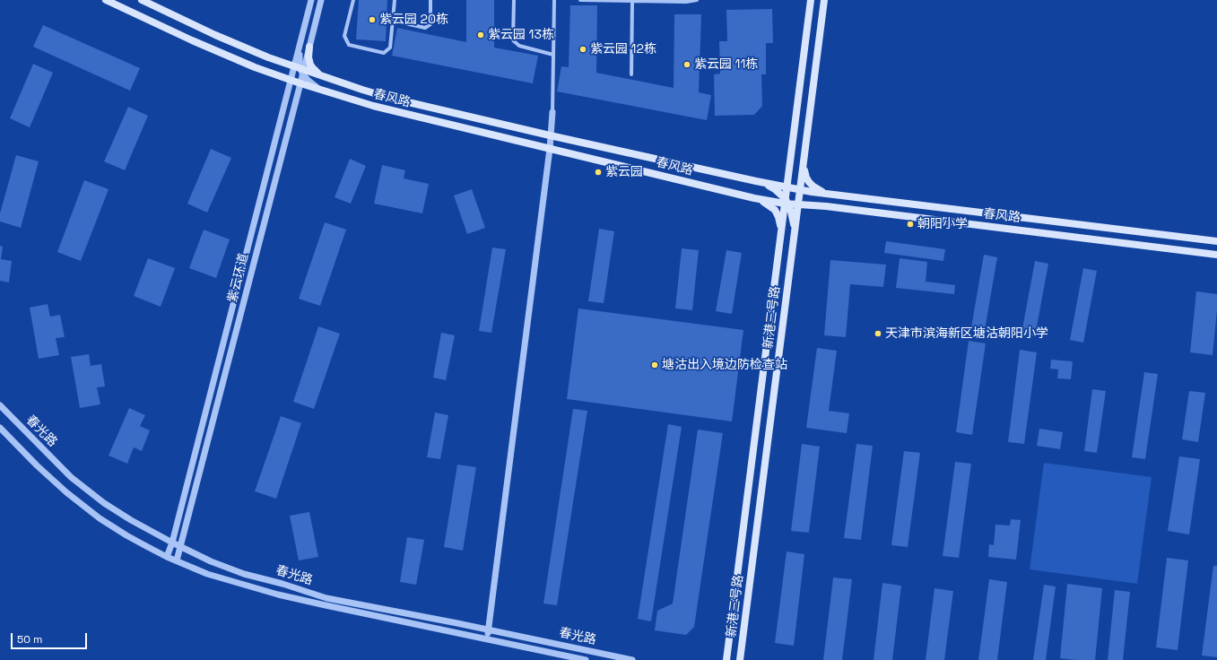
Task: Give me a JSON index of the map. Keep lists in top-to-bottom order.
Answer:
{
  "streets": {
    "main road": ["春风路", "新港三号路"],
    "street": ["紫云环道", "春光路"]
  },
  "crossings": [
    ["春风路", "紫云环道"],
    ["春风路", "新港三号路"],
    ["紫云环道", "春光路"]
  ],
  "places": [
    "紫云园 20栋",
    "紫云园 13栋",
    "紫云园 12栋",
    "紫云园 11栋",
    "紫云园",
    "朝阳小学",
    "天津市滨海新区塘沽朝阳小学",
    "塘沽出入境边防检查站"
  ],
  "scale_bar": "50 m"
}
